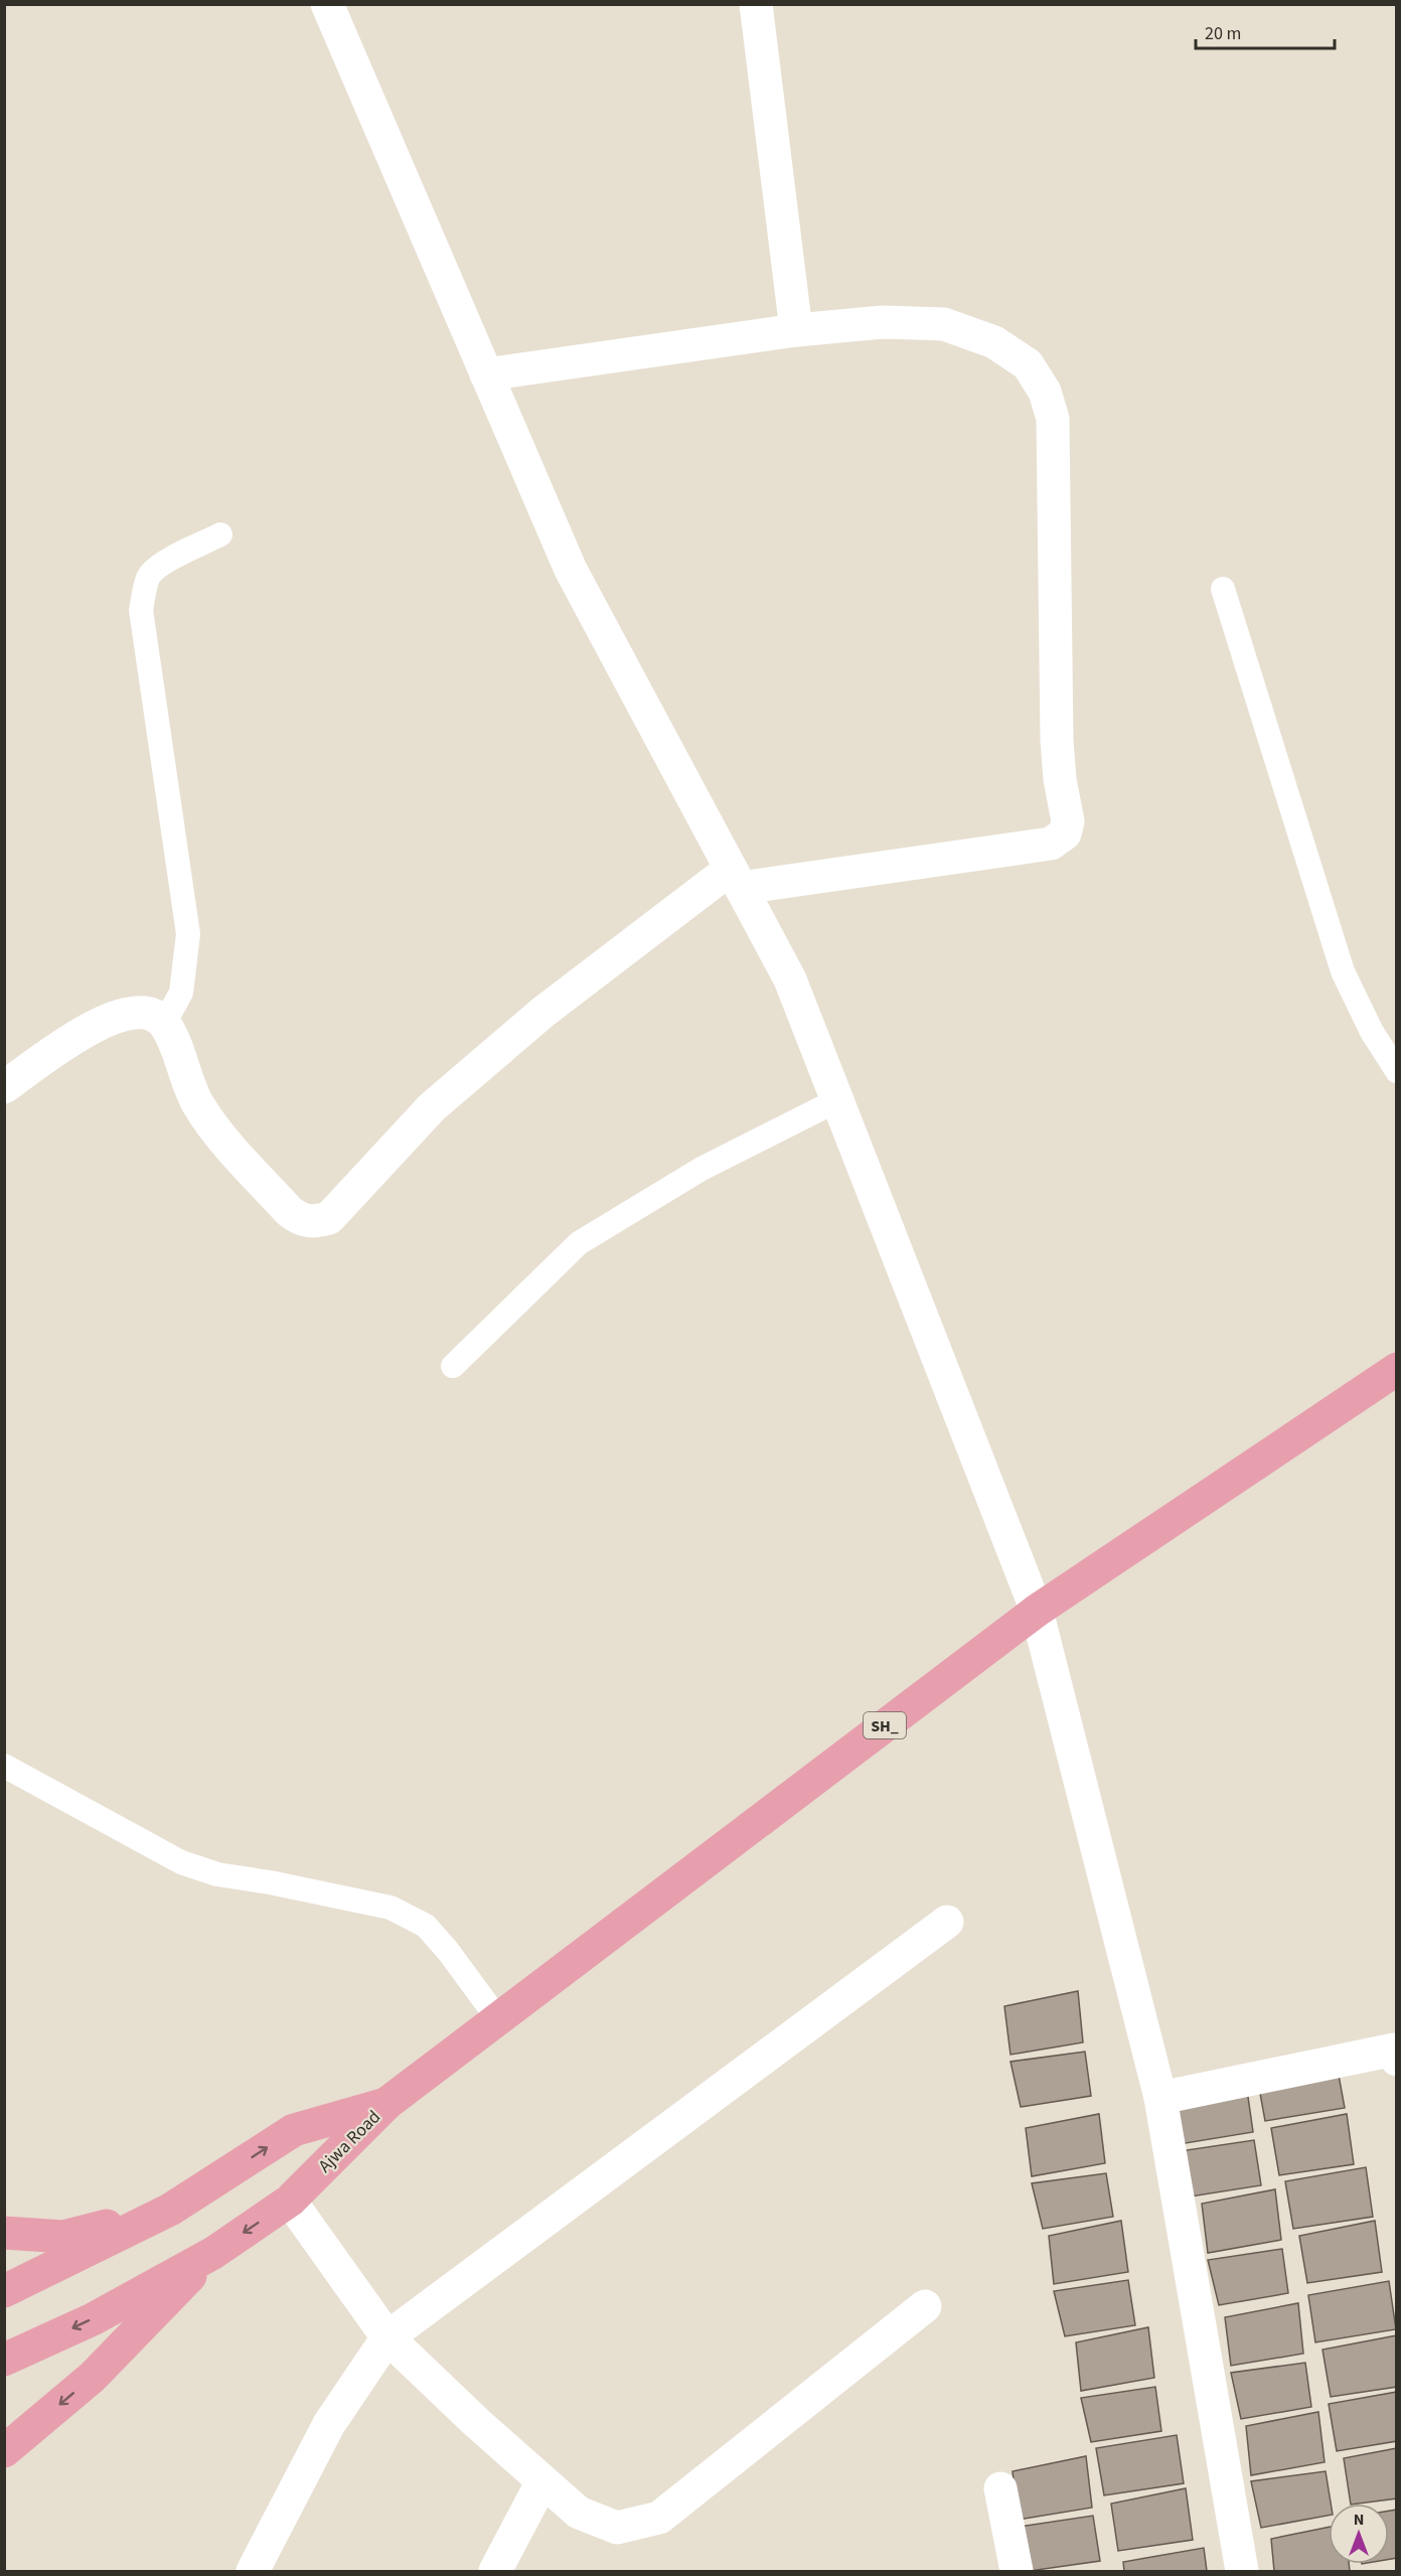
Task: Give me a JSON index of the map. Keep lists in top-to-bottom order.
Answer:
{
  "streets": {
    "main road": ["SH_", "Ajwa Road"]
  },
  "crossings": [
    ["SH_", "Ajwa Road"]
  ],
  "scale_bar": "20 m",
  "north": "top"
}
